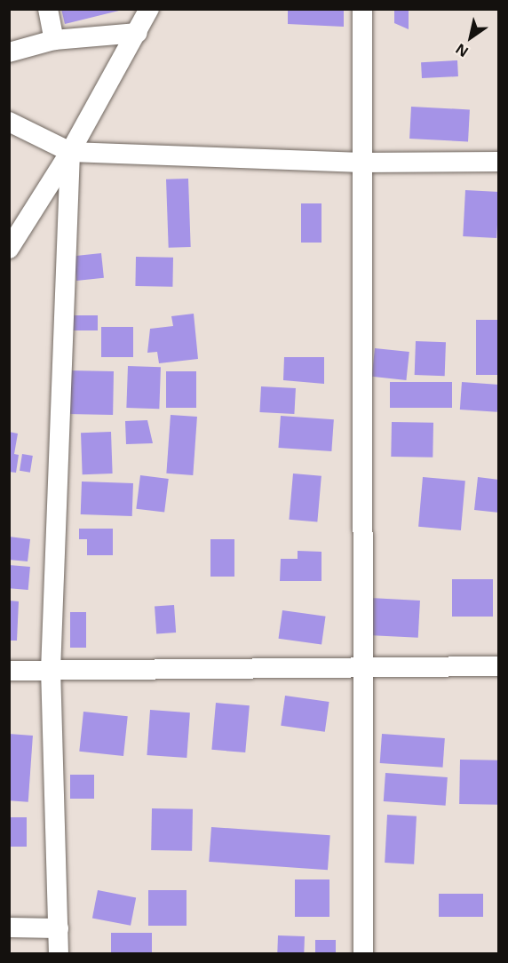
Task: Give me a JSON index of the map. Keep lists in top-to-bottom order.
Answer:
{
  "north": "bottom left"
}
